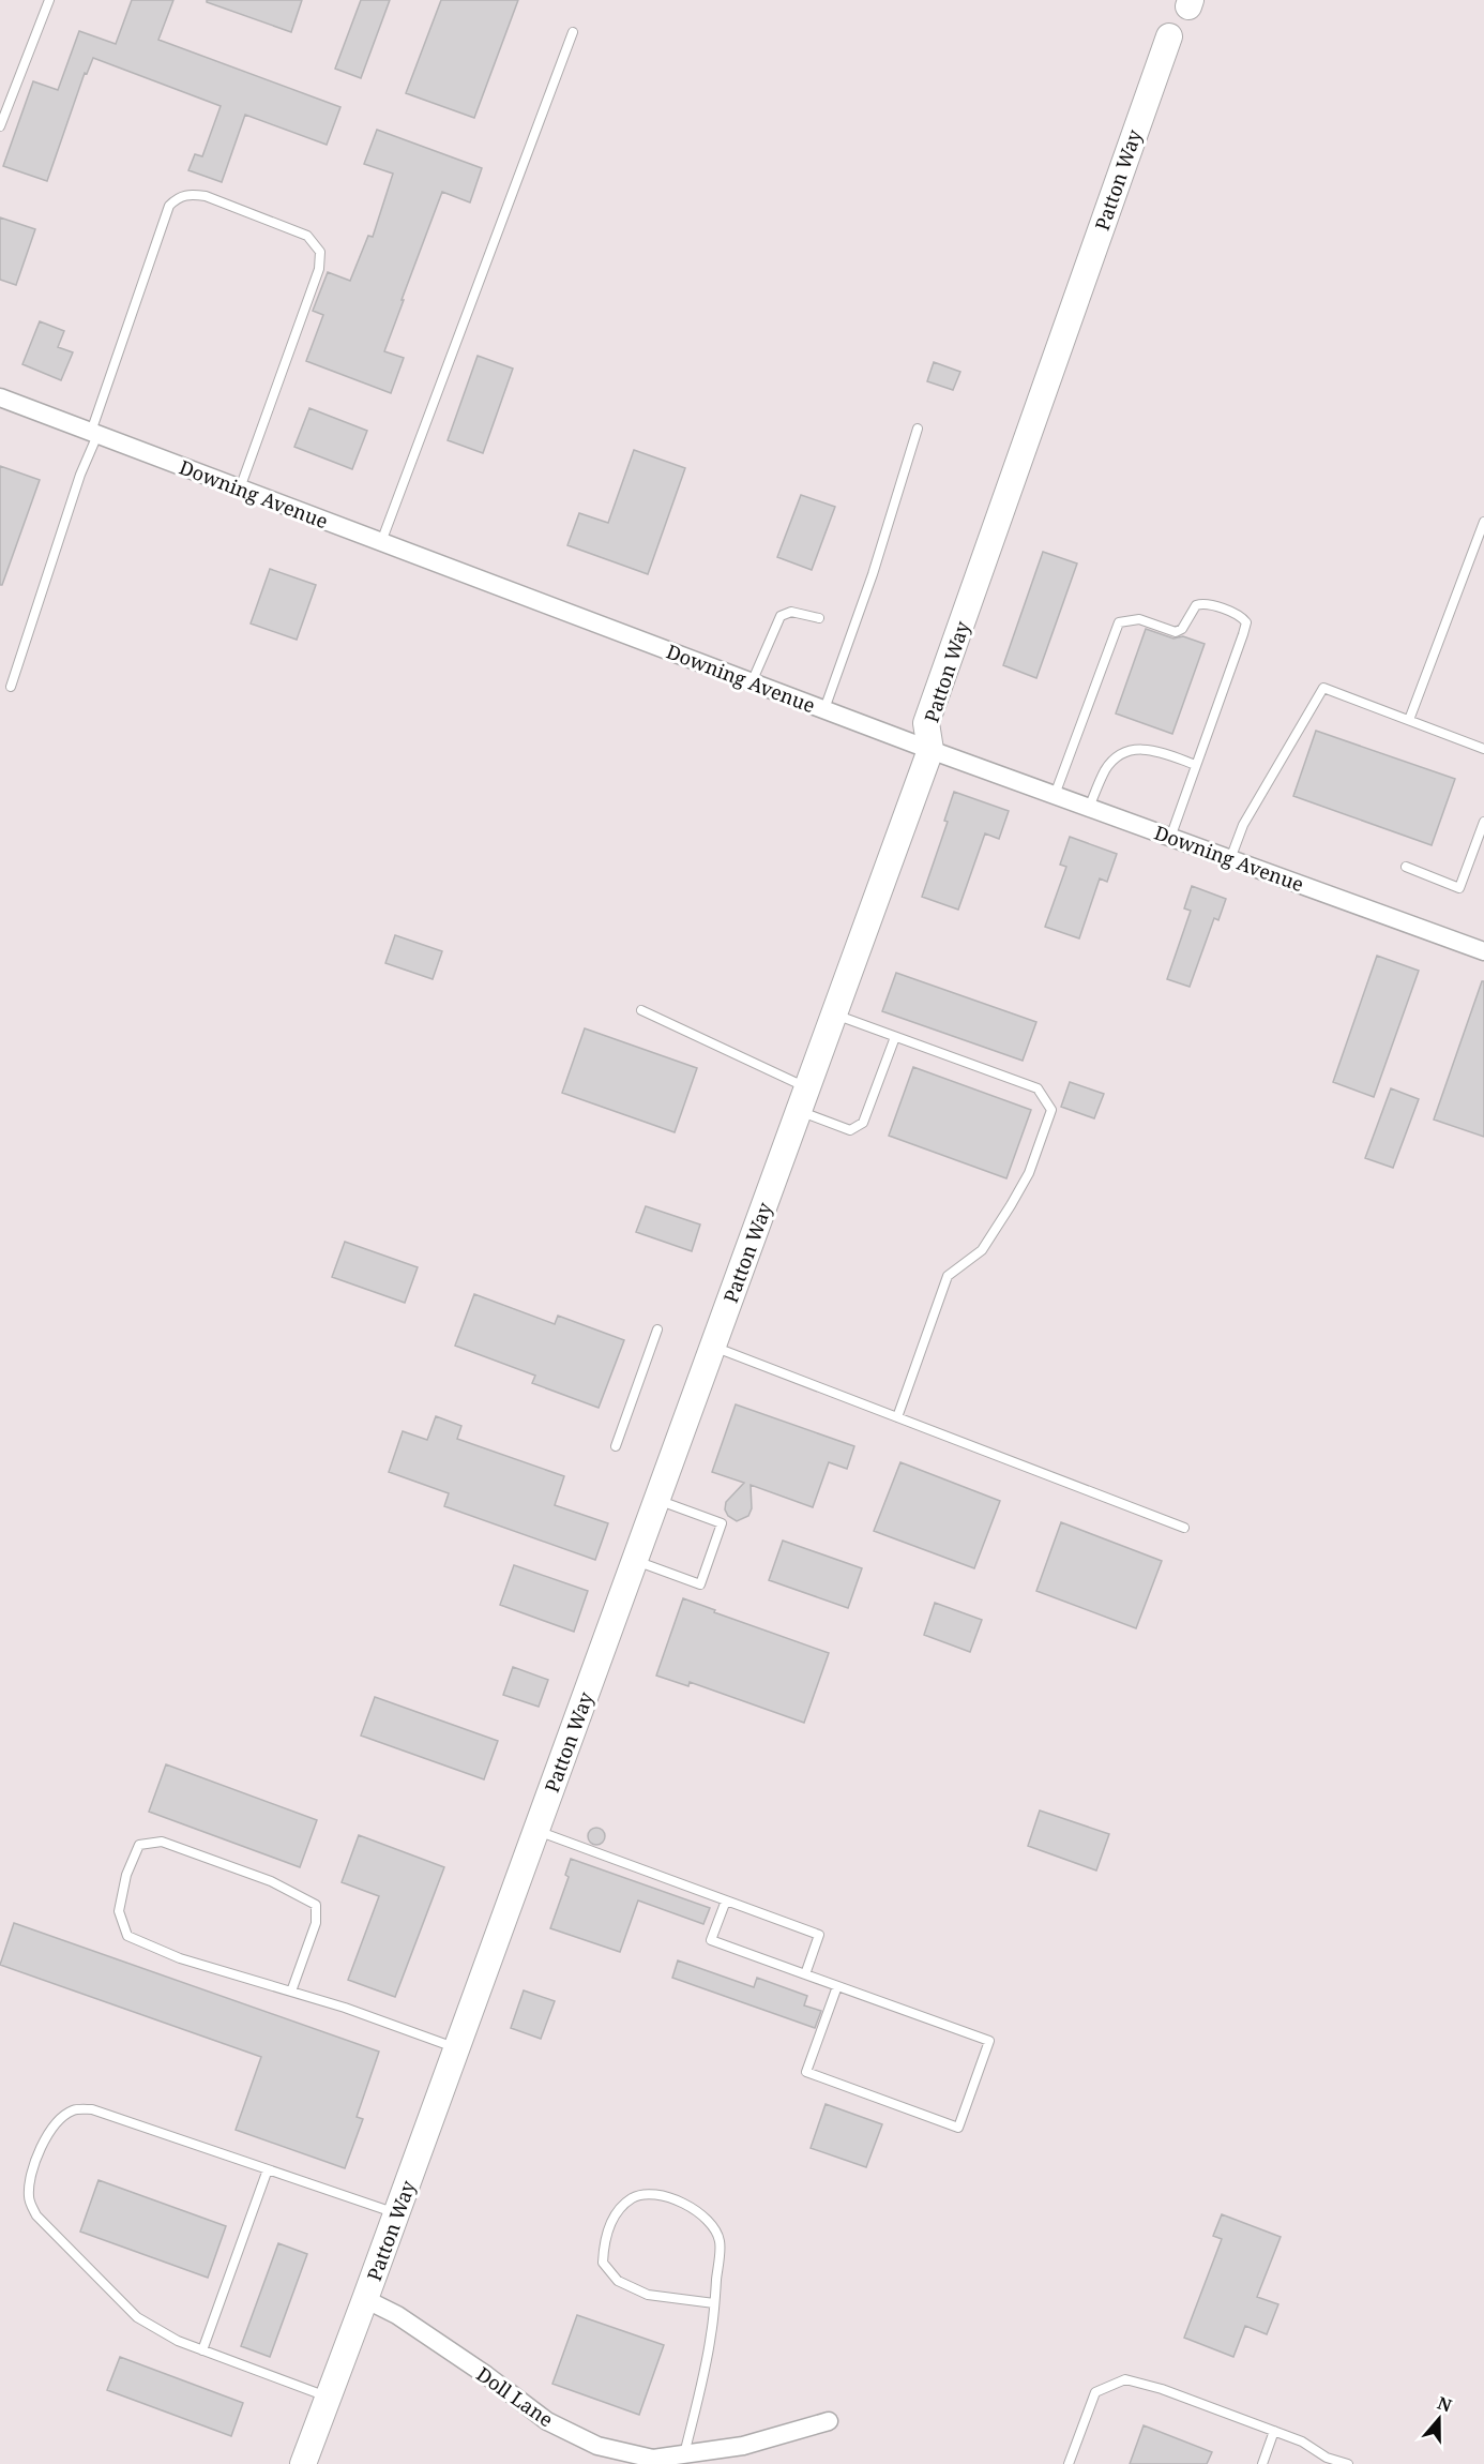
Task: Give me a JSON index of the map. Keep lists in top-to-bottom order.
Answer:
{
  "streets": {
    "street": ["Patton Way", "Downing Avenue", "Doll Lane"]
  },
  "crossings": [
    ["Patton Way", "Downing Avenue"],
    ["Patton Way", "Doll Lane"]
  ],
  "north": "top"
}
